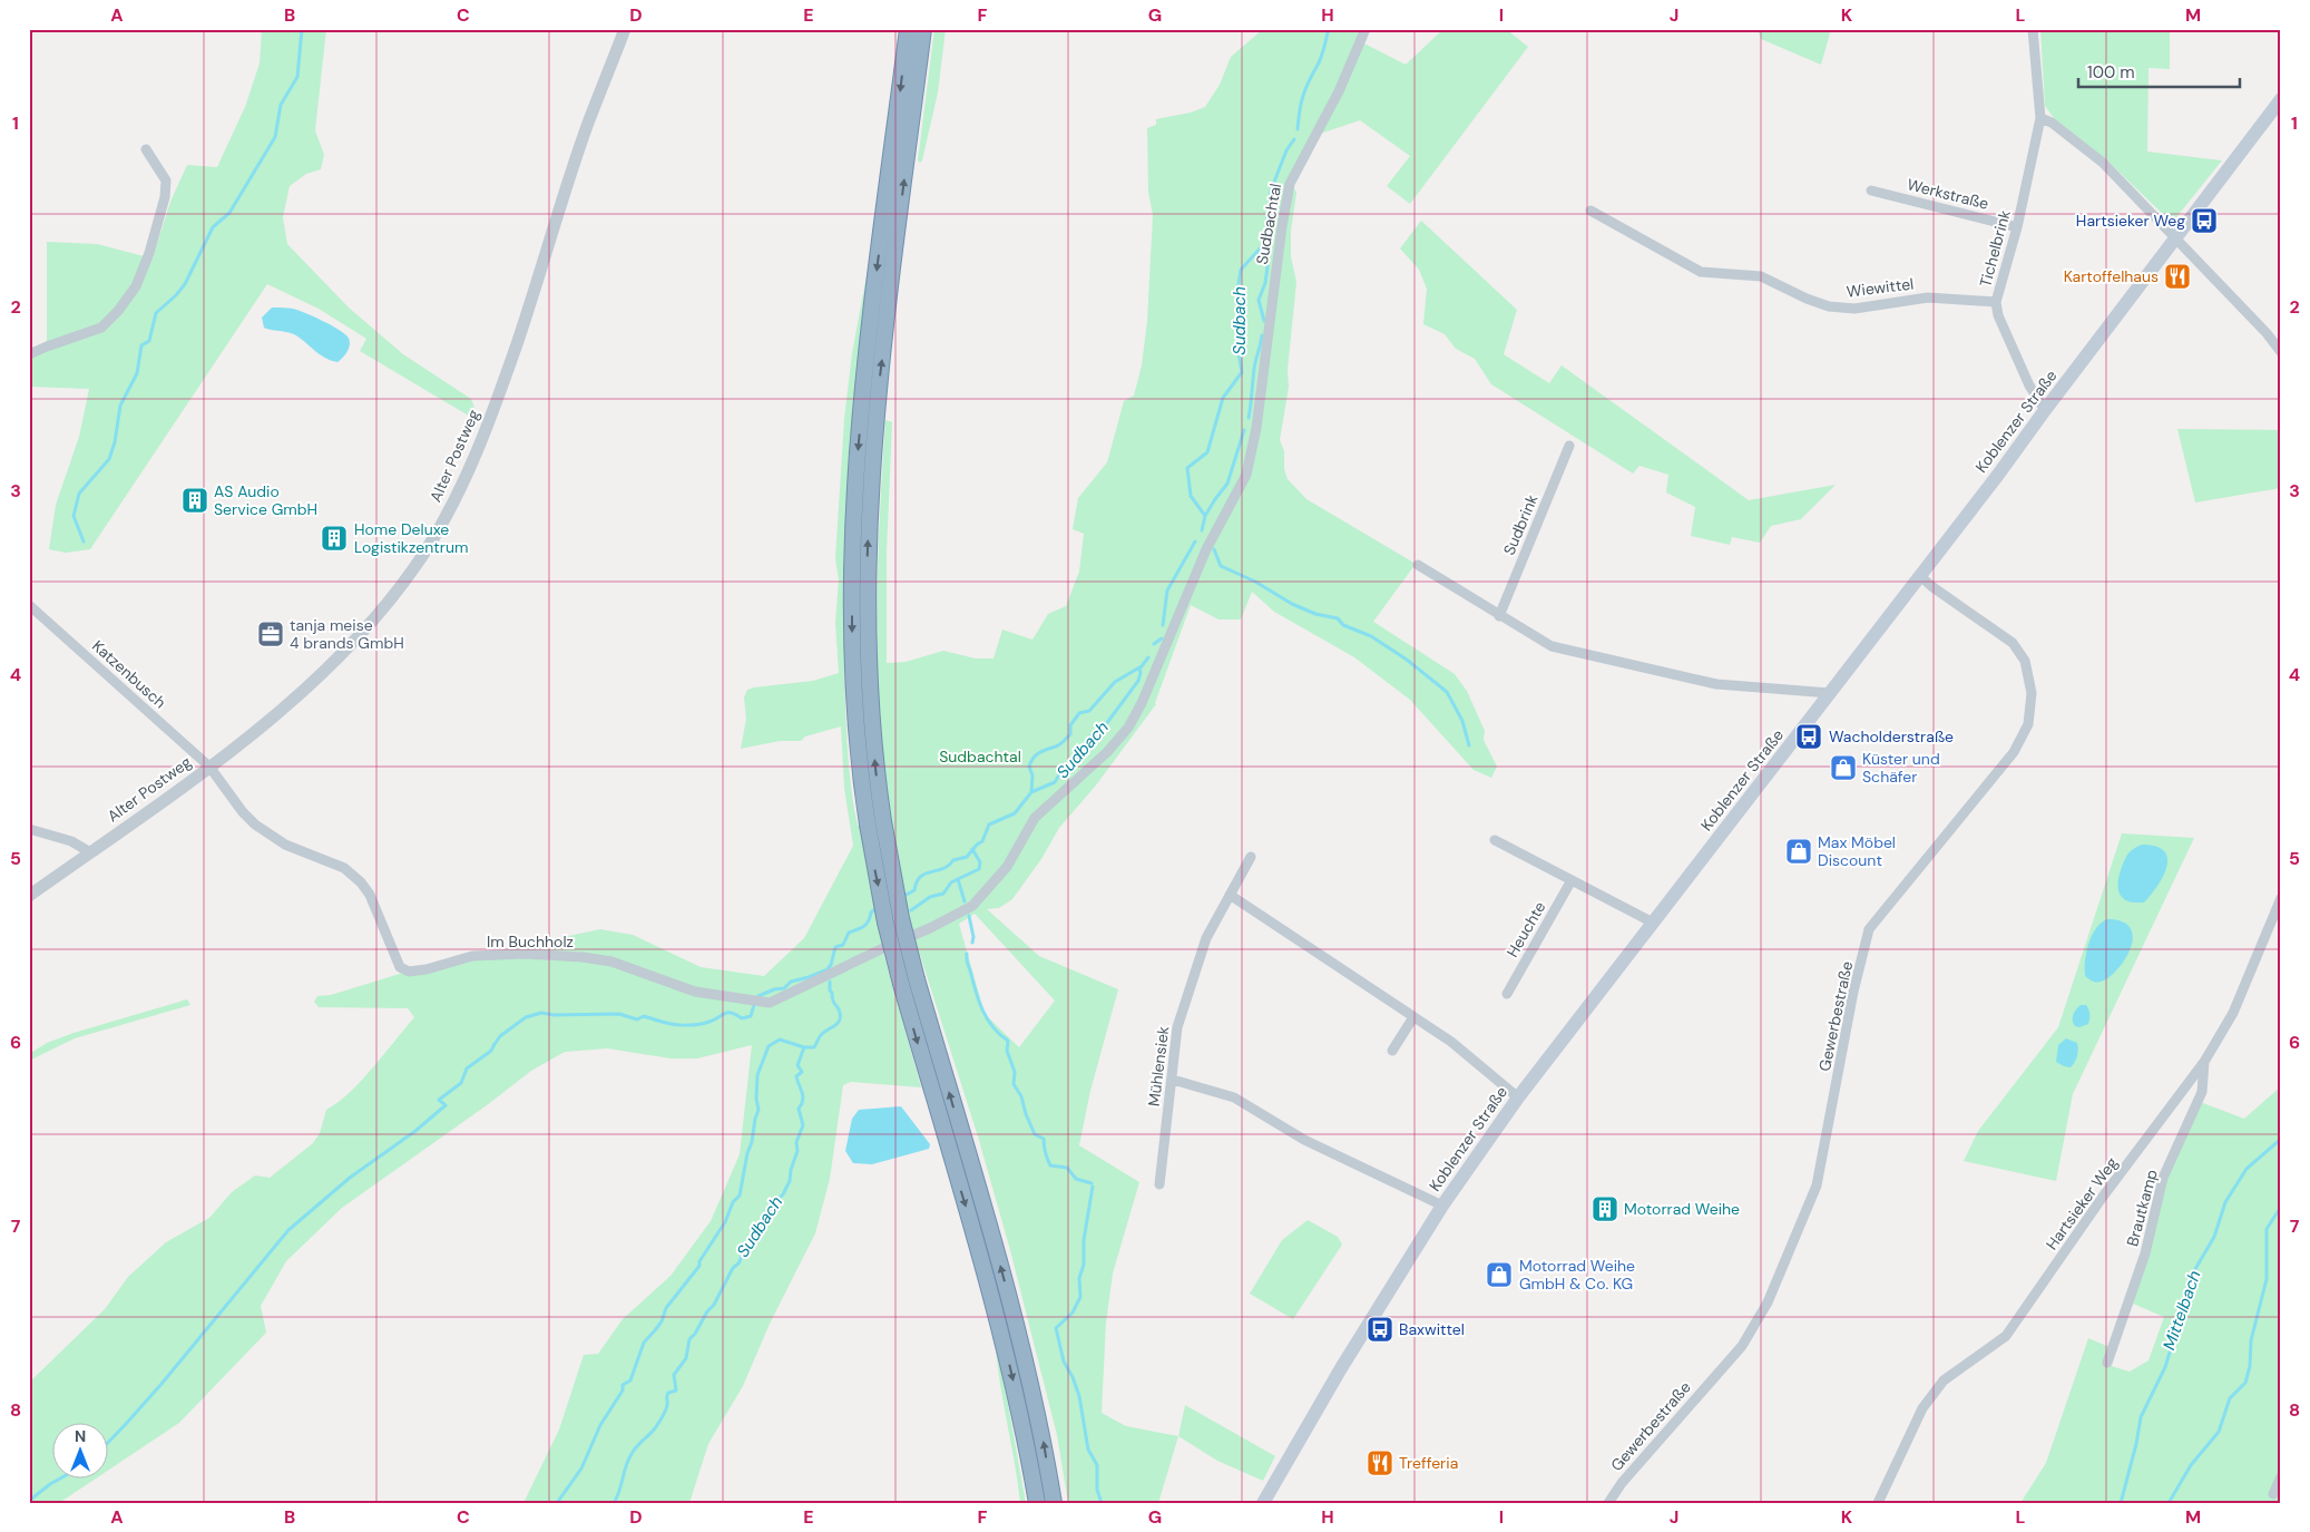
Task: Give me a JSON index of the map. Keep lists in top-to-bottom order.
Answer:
{
  "streets": {
    "main road": ["Koblenzer Straße"],
    "street": [
      "Werkstraße",
      "Sudbachtal",
      "Tichelbrink",
      "Wiewittel",
      "Alter Postweg",
      "Sudbrink",
      "Katzenbusch",
      "Heuchte",
      "Im Buchholz",
      "Gewerbestraße",
      "Mühlensiek",
      "Hartsieker Weg",
      "Brautkamp"
    ]
  },
  "crossings": [
    ["Werkstraße", "Tichelbrink"],
    ["Sudbachtal", "Im Buchholz"],
    ["Tichelbrink", "Wiewittel"],
    ["Tichelbrink", "Koblenzer Straße"],
    ["Koblenzer Straße", "Gewerbestraße"],
    ["Alter Postweg", "Katzenbusch"],
    ["Alter Postweg", "Im Buchholz"],
    ["Katzenbusch", "Im Buchholz"],
    ["Hartsieker Weg", "Brautkamp"]
  ],
  "water": ["Sudbach", "Mittelbach"],
  "parks": ["Sudbachtal"],
  "places": {
    "bus stop": ["Hartsieker Weg", "Wacholderstraße", "Baxwittel"],
    "restaurant": ["Kartoffelhaus", "Trefferia"],
    "building": ["AS Audio Service GmbH", "Home Deluxe Logistikzentrum", "Motorrad Weihe"],
    "office": ["tanja meise 4 brands GmbH"],
    "shop": ["Küster und Schäfer", "Max Möbel Discount", "Motorrad Weihe GmbH & Co. KG"]
  },
  "scale_bar": "100 m",
  "north": "top",
  "grid": {
    "columns": [
      "A",
      "B",
      "C",
      "D",
      "E",
      "F",
      "G",
      "H",
      "I",
      "J",
      "K",
      "L",
      "M"
    ],
    "rows": [
      "1",
      "2",
      "3",
      "4",
      "5",
      "6",
      "7",
      "8"
    ]
  }
}
